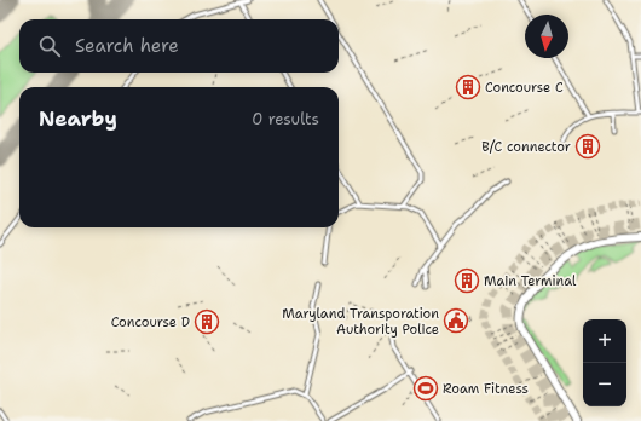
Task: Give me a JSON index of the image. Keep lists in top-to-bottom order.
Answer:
{
  "places": {
    "building": [
      "Concourse C",
      "B/C connector",
      "Main Terminal",
      "Concourse D"
    ],
    "public building": ["Maryland Transporation Authority Police"],
    "sports": ["Roam Fitness"]
  },
  "north": "bottom",
  "page": {
    "search": "Search here",
    "heading": ["Nearby", "0 results"],
    "map_buttons": ["+", "−"]
  }
}
